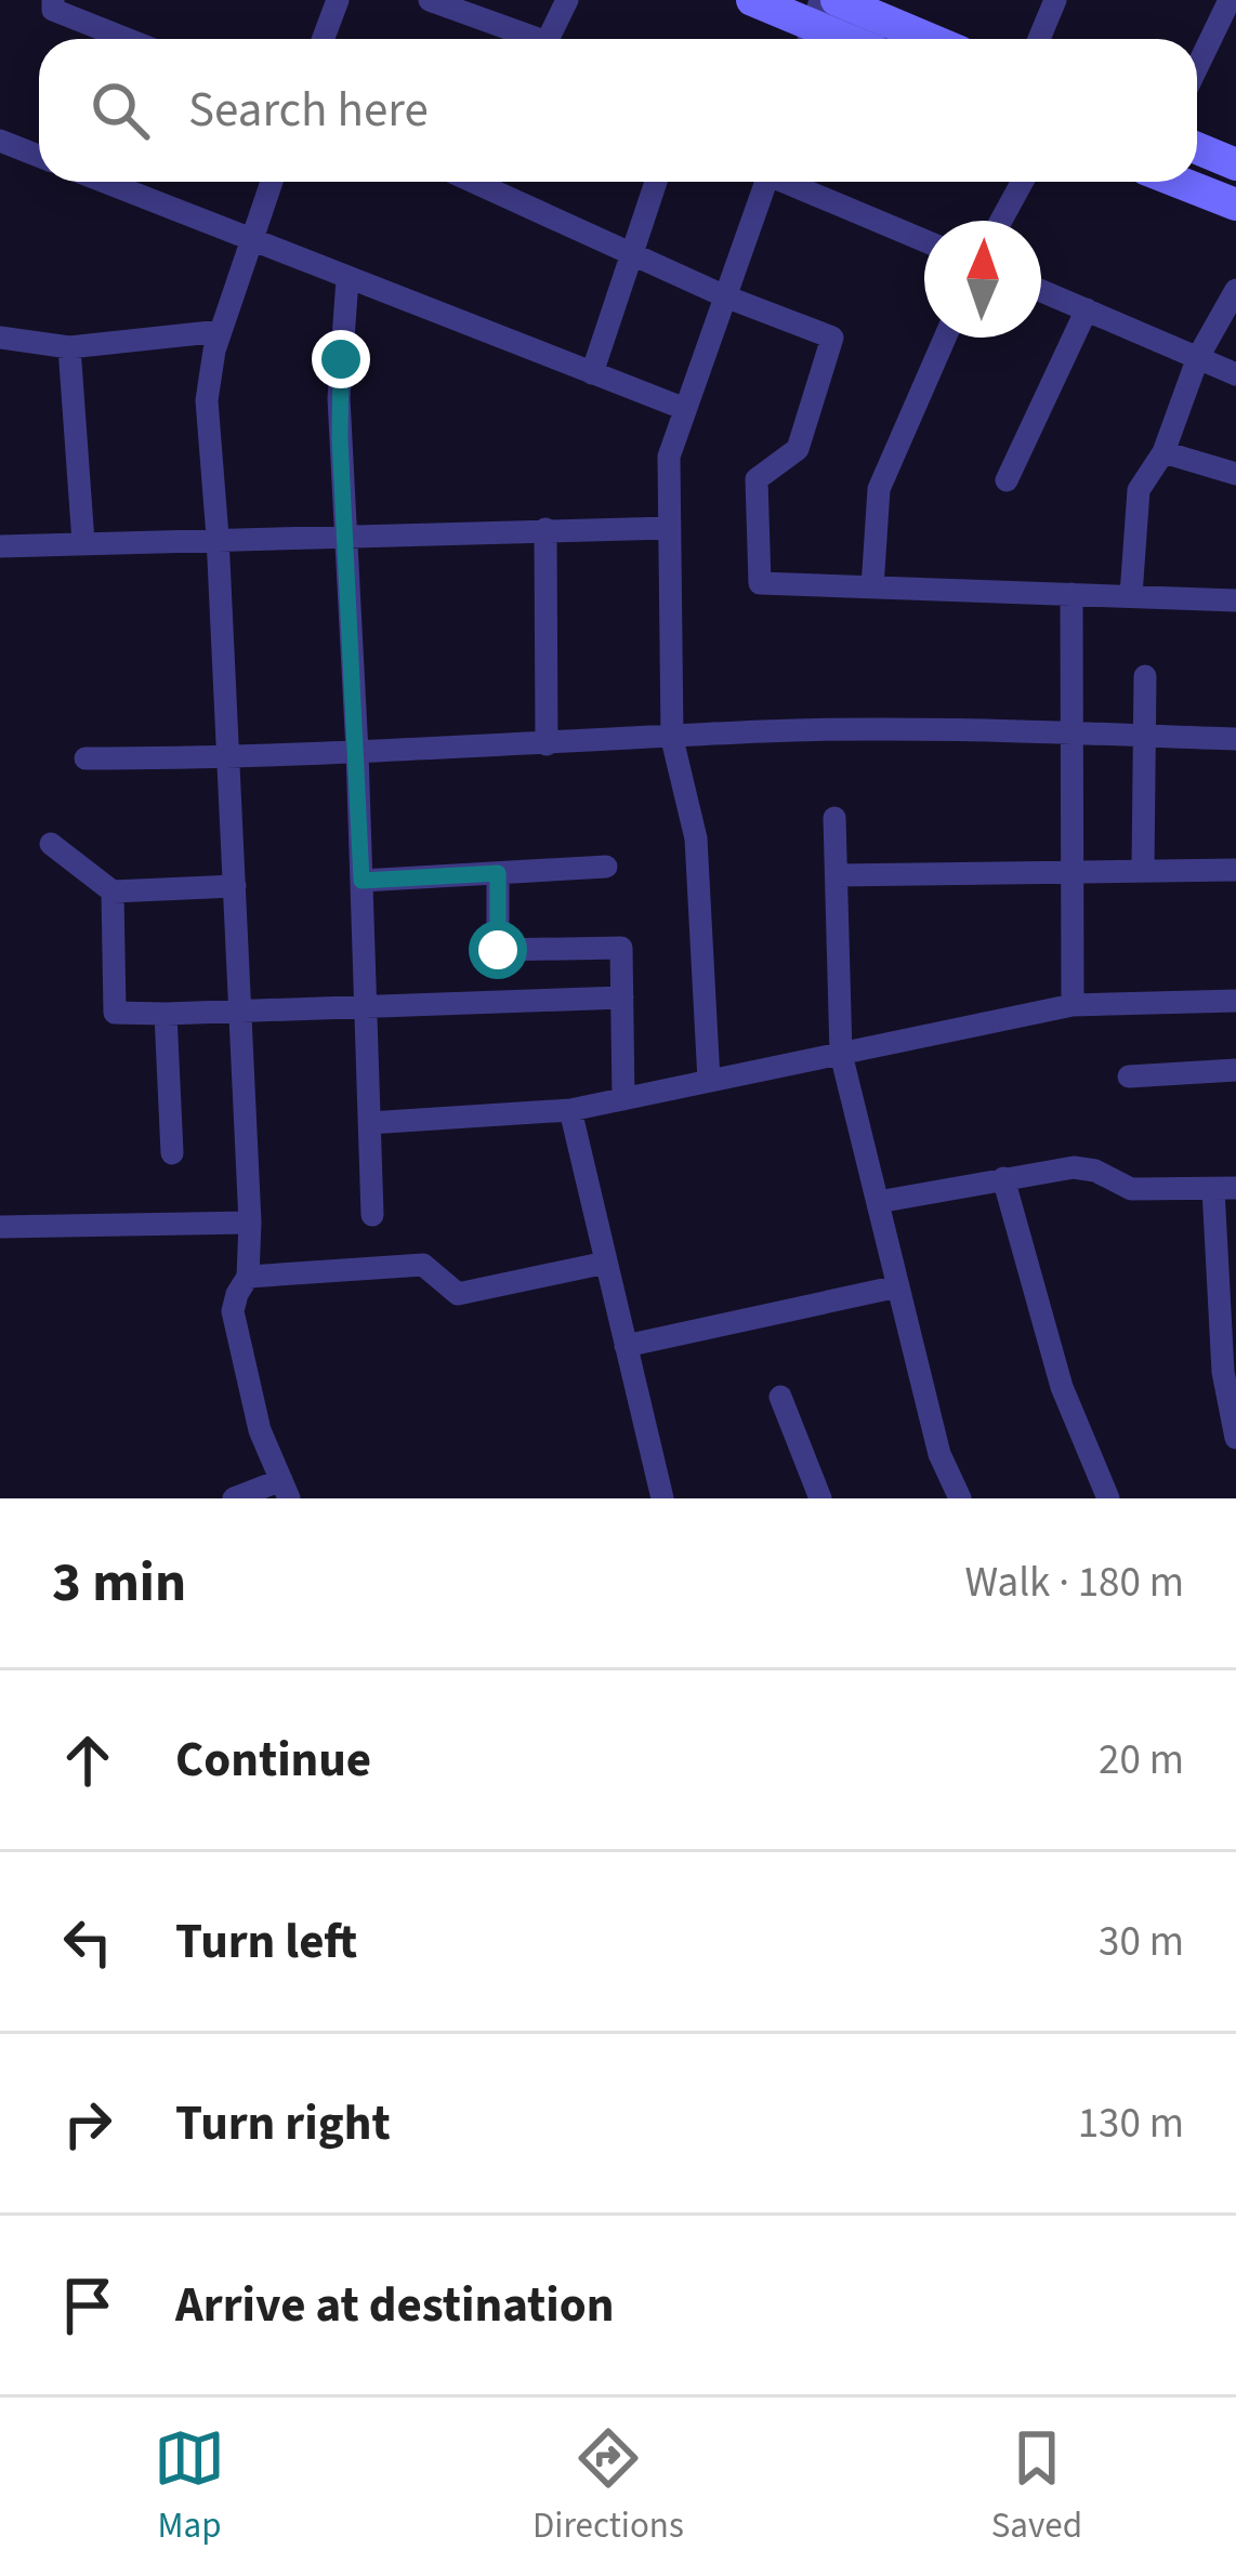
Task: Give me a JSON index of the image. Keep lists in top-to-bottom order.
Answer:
{
  "north": "top",
  "page": {
    "search": "Search here",
    "heading": ["3 min", "Walk · 180 m"],
    "list": [
      ["Continue", "20 m"],
      ["Turn left", "30 m"],
      ["Turn right", "130 m"],
      "Arrive at destination"
    ],
    "nav": ["Map", "Directions", "Saved"]
  }
}
